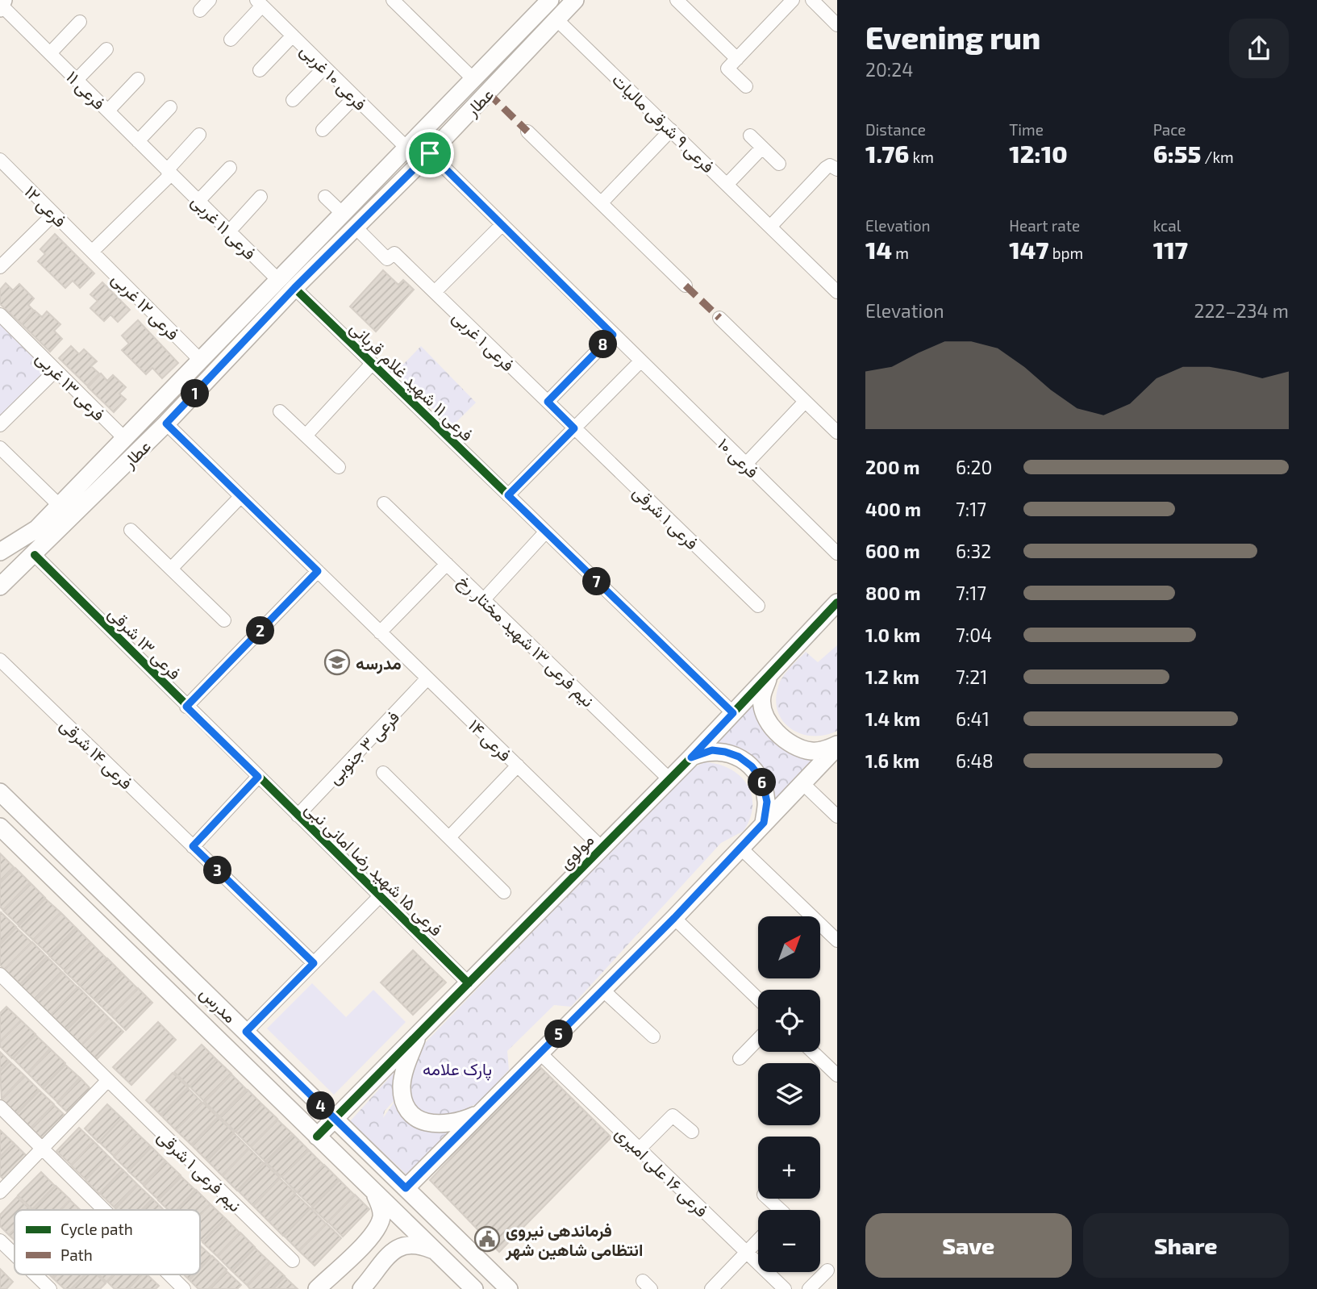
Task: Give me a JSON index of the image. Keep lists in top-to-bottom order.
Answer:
{
  "streets": {
    "main road": ["عطار", "مولوی", "مدرس"],
    "street": [
      "فرعی ۱۰ غربی",
      "فرعی ۱۱",
      "فرعی ۹ شرقی مالیات",
      "فرعی ۱۲",
      "فرعی ۱۱ غربی",
      "فرعی ۱۲ غربی",
      "فرعی ۱ غربی",
      "فرعی ۱۱ شهید غلام قربانی",
      "فرعی ۱۳ غربی",
      "فرعی ۱۰",
      "فرعی ۱ شرقی",
      "نیم فرعی ۱۳ شهید مختار رخ",
      "فرعی ۱۳ شرقی",
      "فرعی ۱۴",
      "فرعی ۳ جنوبی",
      "فرعی ۱۴ شرقی",
      "فرعی ۱۵ شهید رضا امانی نبی",
      "نیم فرعی ۱ شرقی",
      "فرعی ۱۶ علی امیری"
    ]
  },
  "crossings": [
    ["فرعی ۱۰ غربی", "عطار"],
    ["فرعی ۱۱", "فرعی ۱۱ غربی"],
    ["عطار", "فرعی ۹ شرقی مالیات"],
    ["عطار", "فرعی ۱۱ غربی"],
    ["عطار", "فرعی ۱۲ غربی"],
    ["عطار", "فرعی ۱ غربی"],
    ["عطار", "فرعی ۱۱ شهید غلام قربانی"],
    ["عطار", "فرعی ۱۳ غربی"],
    ["عطار", "فرعی ۱۰"],
    ["عطار", "فرعی ۱۳ شرقی"],
    ["عطار", "فرعی ۱۴"],
    ["فرعی ۱۲", "فرعی ۱۲ غربی"],
    ["فرعی ۱ غربی", "فرعی ۱ شرقی"],
    ["فرعی ۱۱ شهید غلام قربانی", "مولوی"],
    ["نیم فرعی ۱۳ شهید مختار رخ", "مولوی"],
    ["فرعی ۱۳ شرقی", "فرعی ۱۵ شهید رضا امانی نبی"],
    ["فرعی ۱۴", "فرعی ۳ جنوبی"],
    ["فرعی ۱۴", "مولوی"],
    ["فرعی ۳ جنوبی", "فرعی ۱۵ شهید رضا امانی نبی"],
    ["مولوی", "فرعی ۱۵ شهید رضا امانی نبی"],
    ["مولوی", "مدرس"]
  ],
  "parks": ["پارک علامه"],
  "places": {
    "school or university": ["مدرسه"],
    "public building": ["فرماندهی نیروی انتظامی شاهین شهر"]
  },
  "legend": ["Cycle path", "Path"],
  "north": "top right",
  "page": {
    "heading": ["Evening run", "20:24"],
    "stats": [
      ["Distance", "1.76 km"],
      ["Time", "12:10"],
      ["Pace", "6:55 /km"],
      ["Elevation", "14 m"],
      ["Heart rate", "147 bpm"],
      ["kcal", "117"]
    ],
    "chart": ["Elevation", "222–234 m"],
    "pins": [
      "8",
      "1",
      "7",
      "2",
      "6",
      "3",
      "5",
      "4"
    ],
    "list": [
      {
        "name": "200 m",
        "note": "6:20"
      },
      {
        "name": "400 m",
        "note": "7:17"
      },
      {
        "name": "600 m",
        "note": "6:32"
      },
      {
        "name": "800 m",
        "note": "7:17"
      },
      {
        "name": "1.0 km",
        "note": "7:04"
      },
      {
        "name": "1.2 km",
        "note": "7:21"
      },
      {
        "name": "1.4 km",
        "note": "6:41"
      },
      {
        "name": "1.6 km",
        "note": "6:48"
      }
    ],
    "map_buttons": ["+", "−"],
    "buttons": ["Save", "Share"]
  }
}
